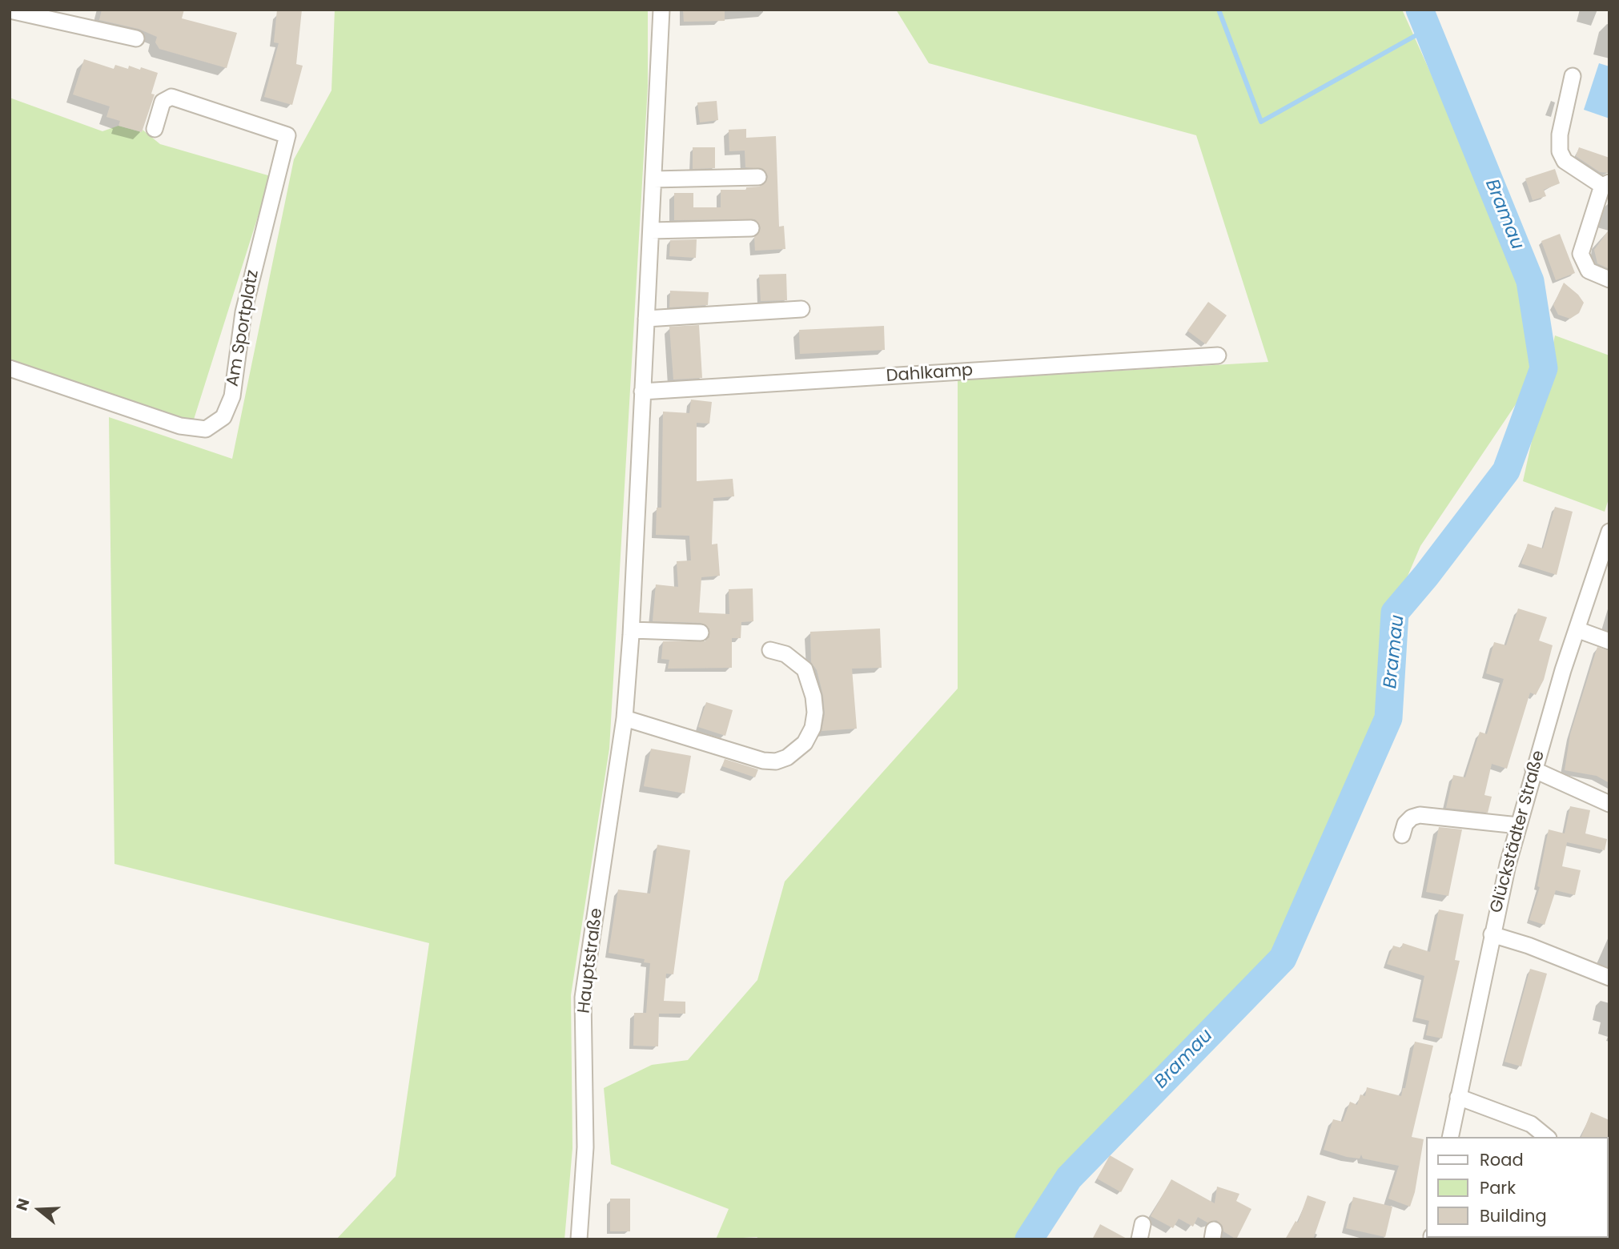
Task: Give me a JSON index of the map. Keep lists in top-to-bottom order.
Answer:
{
  "streets": {
    "street": [
      "Am Sportplatz",
      "Dahlkamp",
      "Glückstädter Straße",
      "Hauptstraße"
    ]
  },
  "water": ["Bramau"],
  "legend": ["Road", "Park", "Building"],
  "north": "left"
}
